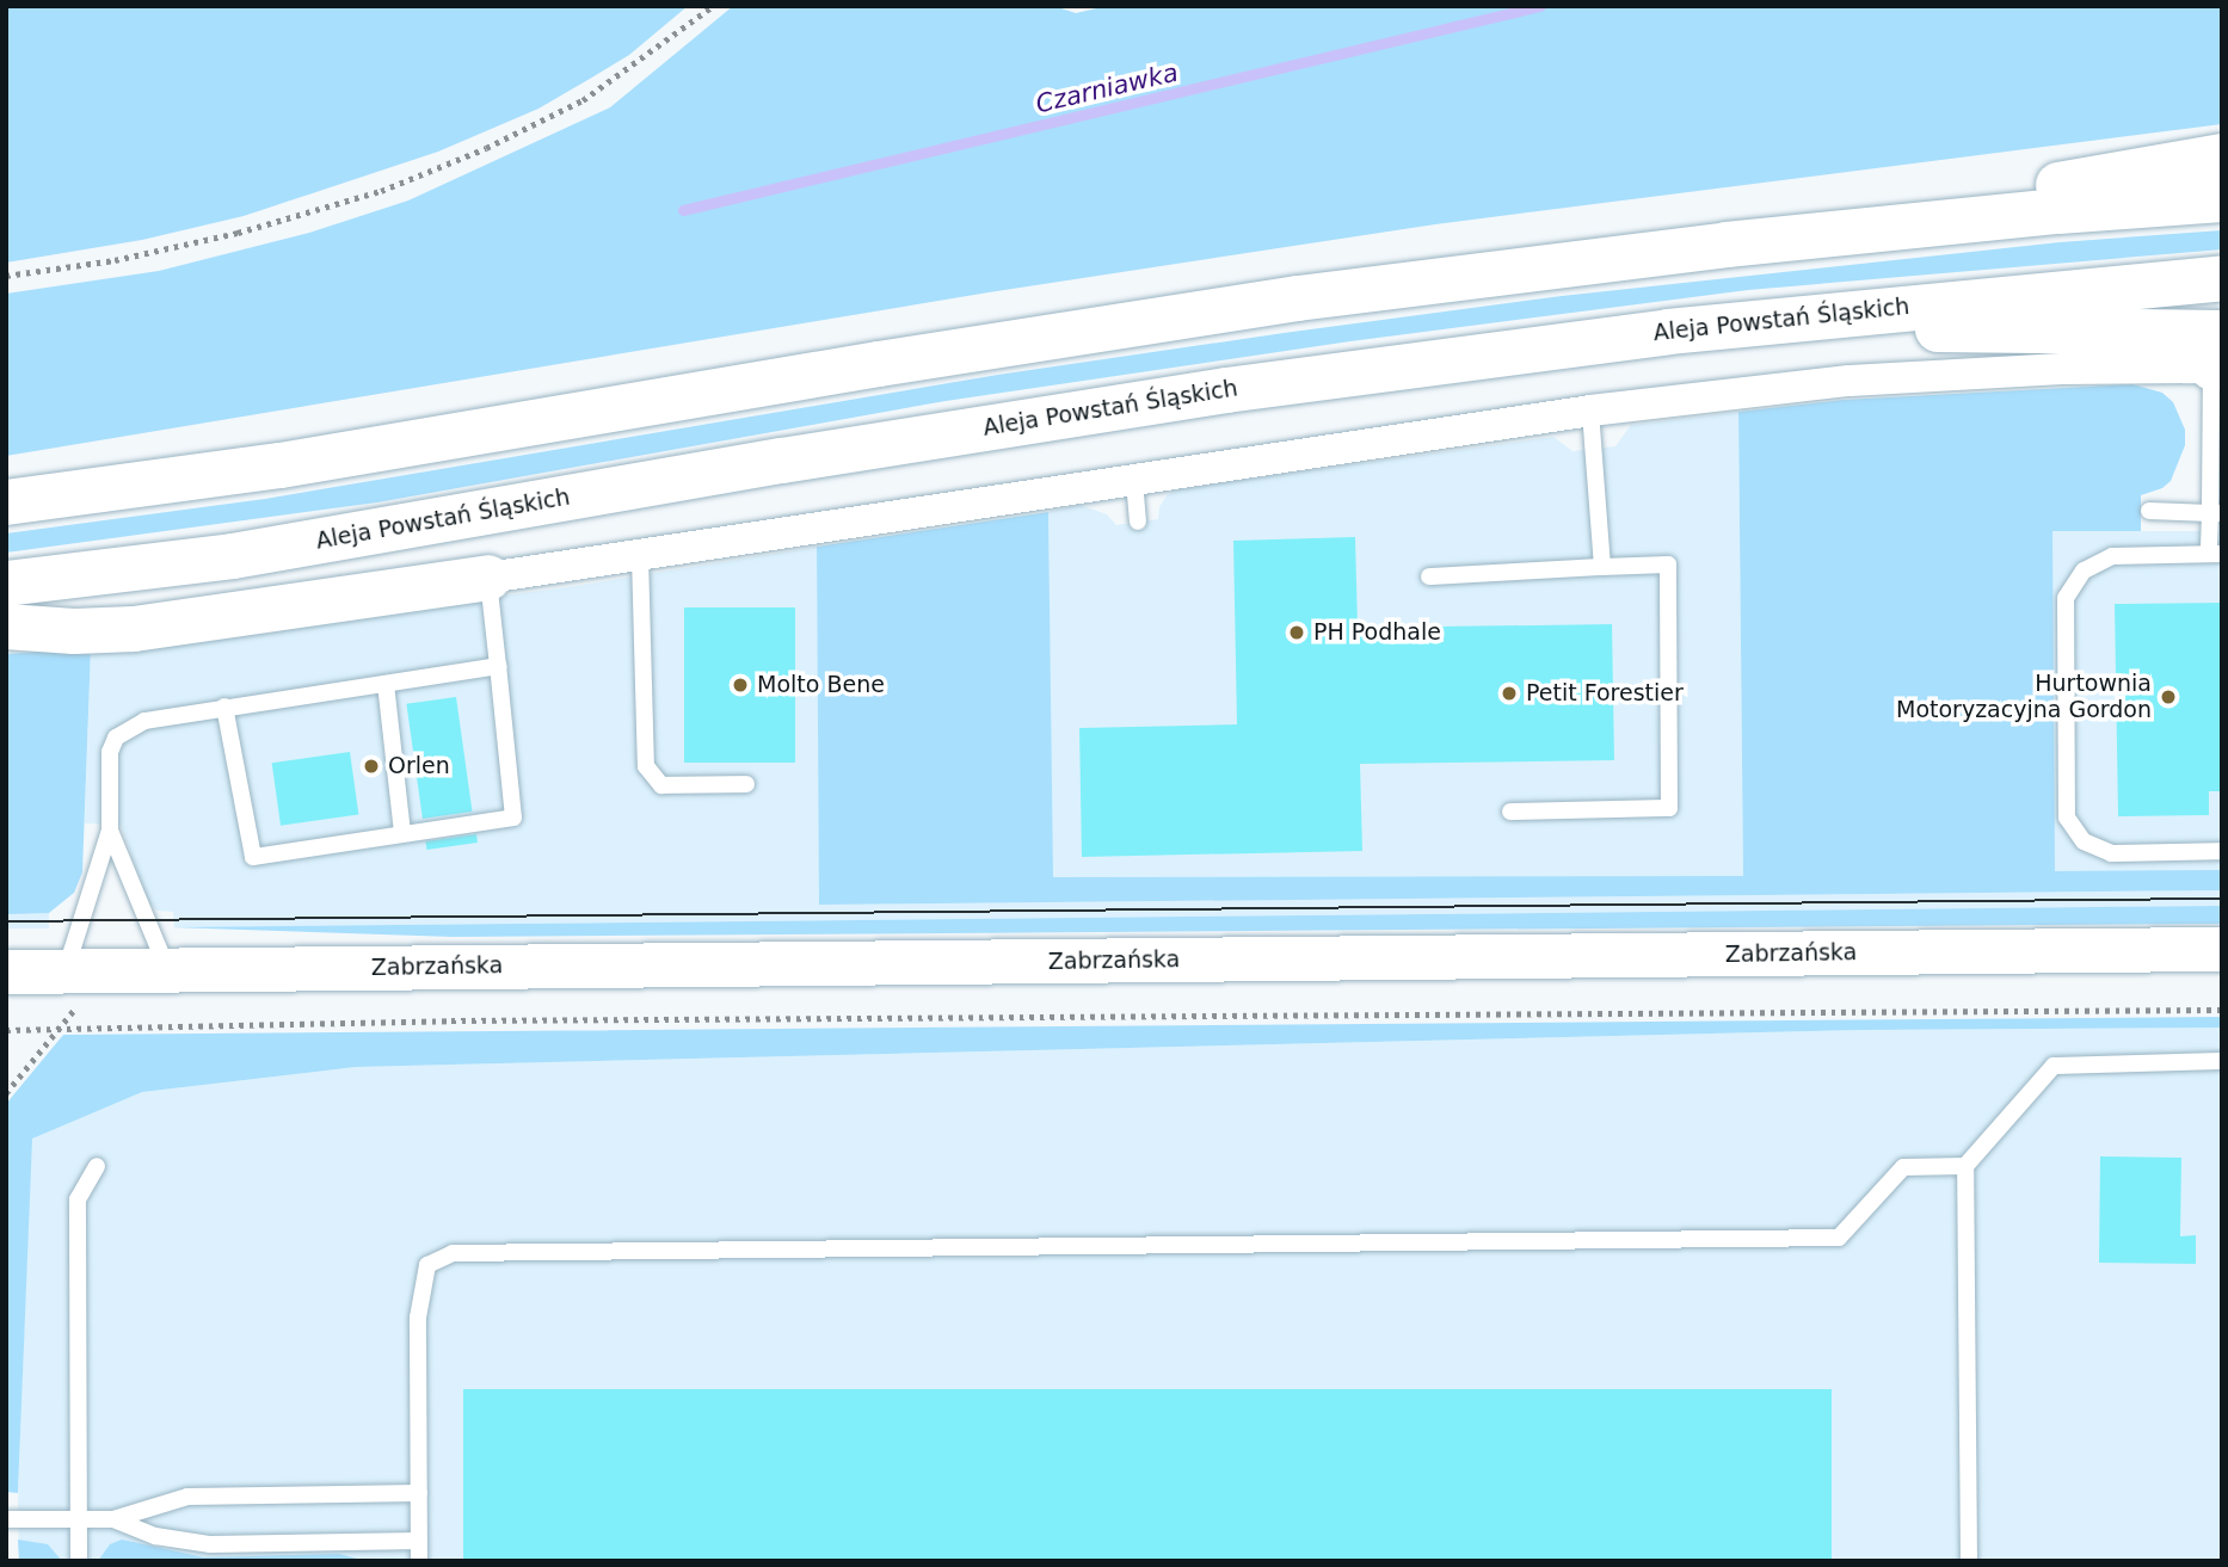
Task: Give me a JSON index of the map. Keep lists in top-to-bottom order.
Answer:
{
  "streets": {
    "main road": ["Aleja Powstań Śląskich", "Zabrzańska"]
  },
  "water": ["Czarniawka"],
  "places": [
    "PH Podhale",
    "Molto Bene",
    "Petit Forestier",
    "Hurtownia Motoryzacyjna Gordon",
    "Orlen"
  ]
}
